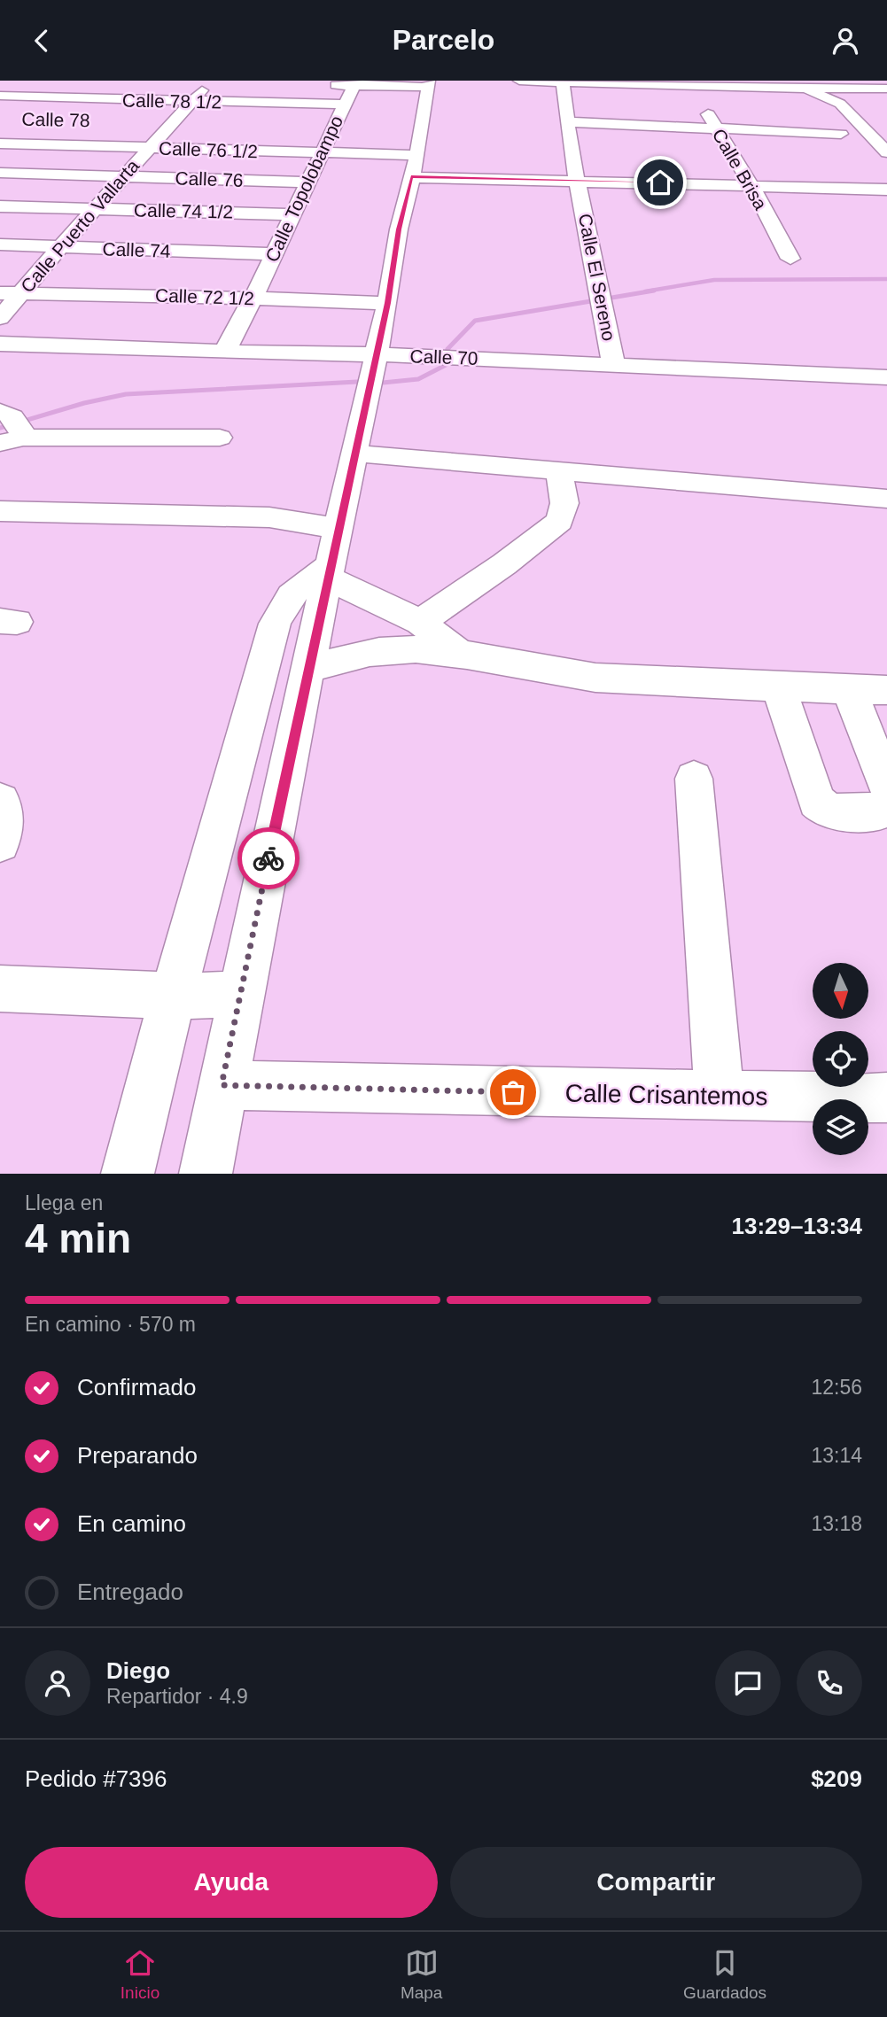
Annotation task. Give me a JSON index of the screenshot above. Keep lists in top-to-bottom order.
{
  "streets": {
    "street": [
      "Calle 78 1/2",
      "Calle 76 1/2",
      "Calle Brisa",
      "Calle 76",
      "Calle Topolobampo",
      "Calle 74 1/2",
      "Calle Puerto Vallarta",
      "Calle 74",
      "Calle El Sereno",
      "Calle 72 1/2",
      "Calle 70",
      "Calle Crisantemos"
    ]
  },
  "crossings": [
    ["Calle 78 1/2", "Calle Topolobampo"],
    ["Calle 78 1/2", "Calle Puerto Vallarta"],
    ["Calle 76 1/2", "Calle Brisa"],
    ["Calle 76 1/2", "Calle Topolobampo"],
    ["Calle 76 1/2", "Calle Puerto Vallarta"],
    ["Calle 76 1/2", "Calle El Sereno"],
    ["Calle 76", "Calle Topolobampo"],
    ["Calle 76", "Calle Puerto Vallarta"],
    ["Calle Topolobampo", "Calle 74 1/2"],
    ["Calle Topolobampo", "Calle 74"],
    ["Calle Topolobampo", "Calle 72 1/2"],
    ["Calle Topolobampo", "Calle 70"],
    ["Calle 74 1/2", "Calle Puerto Vallarta"],
    ["Calle Puerto Vallarta", "Calle 74"],
    ["Calle Puerto Vallarta", "Calle 72 1/2"],
    ["Calle El Sereno", "Calle 70"]
  ],
  "north": "bottom",
  "page": {
    "header": "Parcelo",
    "heading": ["4 min", "Llega en", "13:29–13:34"],
    "panel": [
      "Diego",
      "Repartidor · 4.9",
      "Pedido #7396",
      "$209"
    ],
    "bar": "En camino · 570 m",
    "list": [
      ["Confirmado", "12:56"],
      ["Preparando", "13:14"],
      ["En camino", "13:18"],
      "Entregado"
    ],
    "buttons": ["Ayuda", "Compartir"],
    "tabs": ["Inicio", "Mapa", "Guardados"]
  }
}
